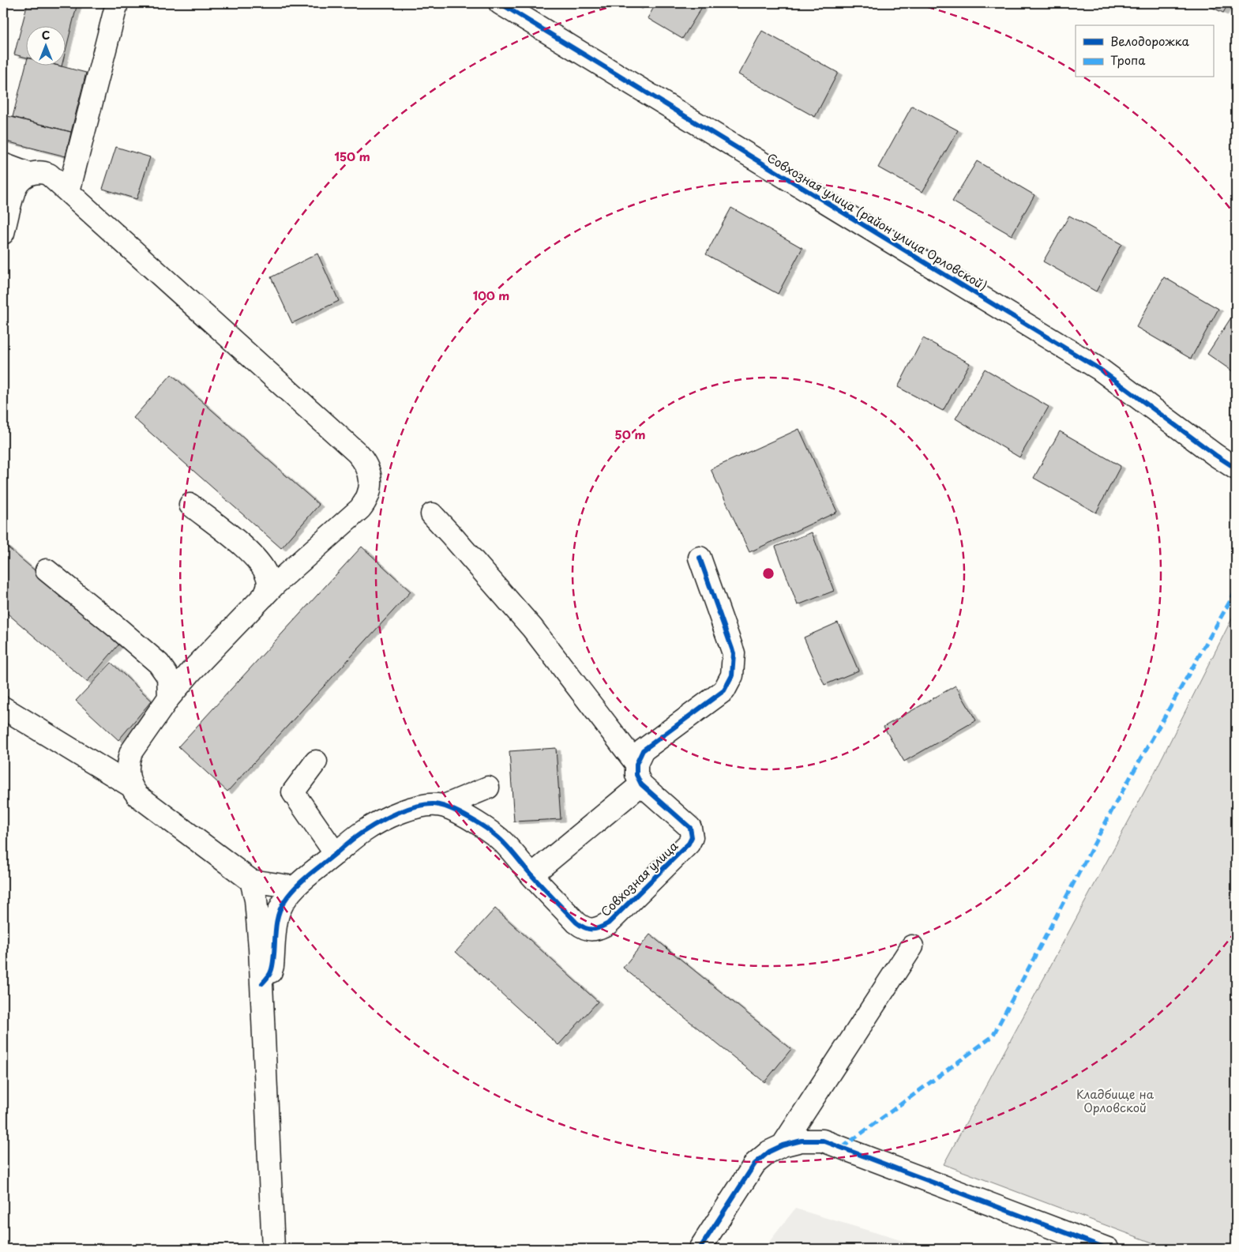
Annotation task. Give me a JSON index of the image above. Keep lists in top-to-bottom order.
{
  "streets": {
    "street": ["Совхозная улица (район улица Орловской)", "Совхозная улица"]
  },
  "parks": ["Кладбище на Орловской"],
  "legend": ["Велодорожка", "Тропа"],
  "north": "top",
  "rings": ["150 m", "100 m", "50 m"]
}
